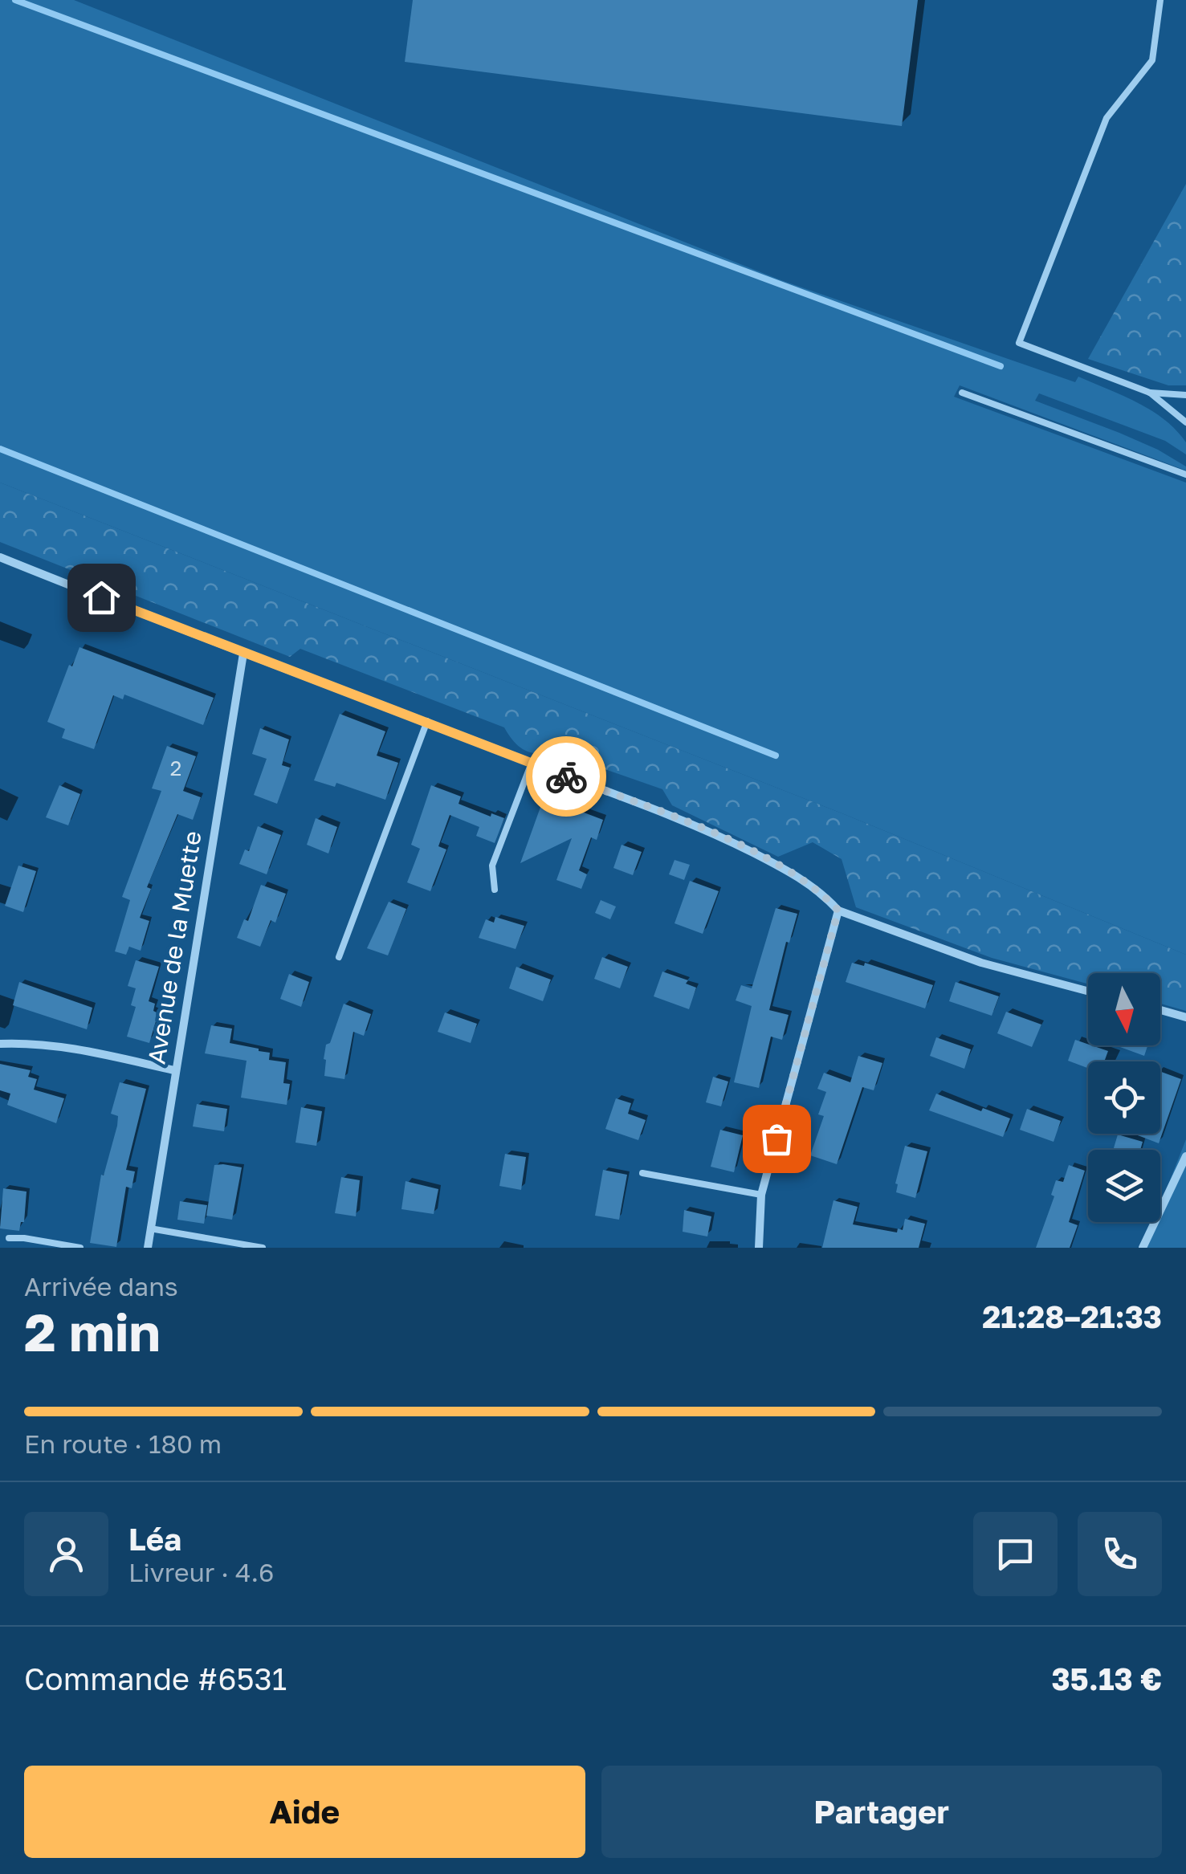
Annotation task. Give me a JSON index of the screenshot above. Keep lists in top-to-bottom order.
{
  "streets": {
    "street": ["Avenue de la Muette"]
  },
  "house_numbers": ["2"],
  "north": "bottom",
  "page": {
    "heading": ["2 min", "Arrivée dans", "21:28–21:33"],
    "panel": [
      "Léa",
      "Livreur · 4.6",
      "Commande #6531",
      "35.13 €"
    ],
    "bar": "En route · 180 m",
    "buttons": ["Aide", "Partager"]
  }
}
